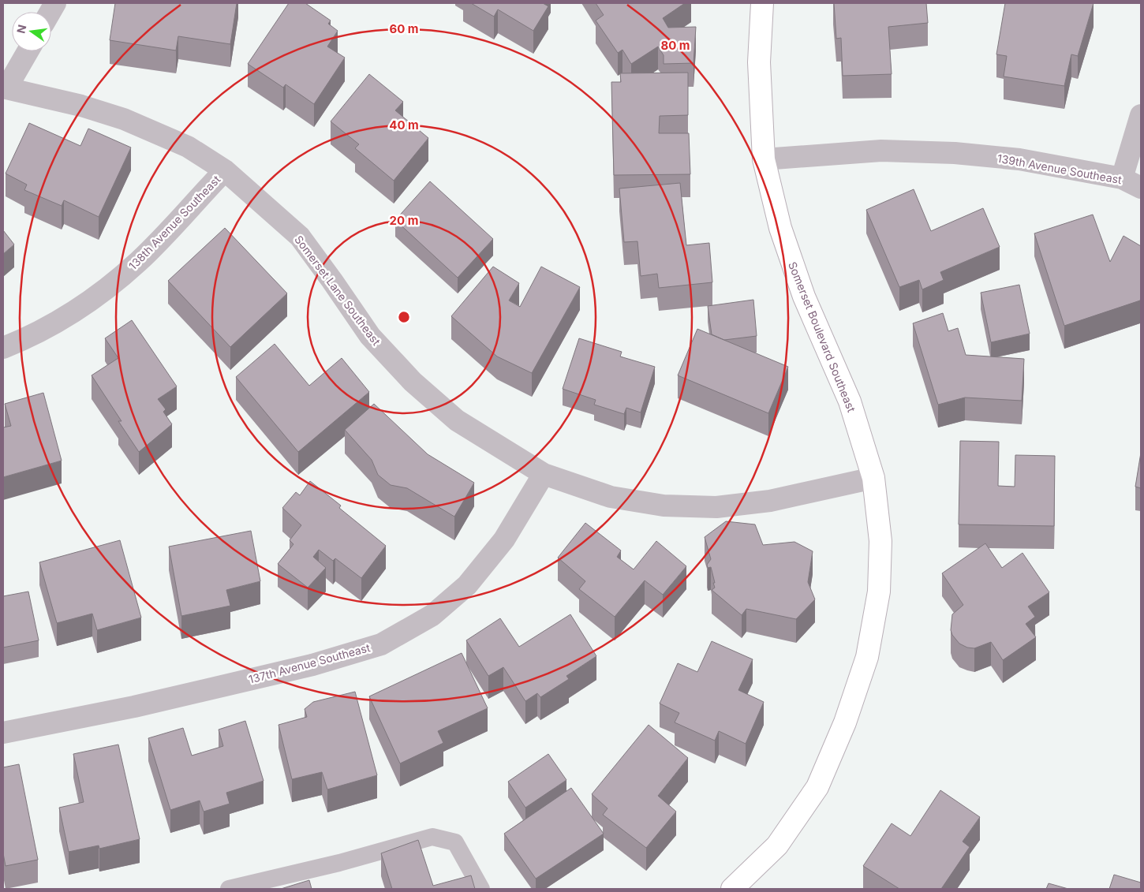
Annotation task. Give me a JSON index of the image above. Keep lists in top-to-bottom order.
{
  "streets": {
    "street": [
      "139th Avenue Southeast",
      "138th Avenue Southeast",
      "Somerset Lane Southeast",
      "Somerset Boulevard Southeast",
      "137th Avenue Southeast"
    ]
  },
  "crossings": [
    ["139th Avenue Southeast", "Somerset Boulevard Southeast"],
    ["138th Avenue Southeast", "Somerset Lane Southeast"],
    ["Somerset Lane Southeast", "Somerset Boulevard Southeast"],
    ["Somerset Lane Southeast", "137th Avenue Southeast"]
  ],
  "north": "left",
  "rings": [
    "60 m",
    "80 m",
    "40 m",
    "20 m"
  ]
}
